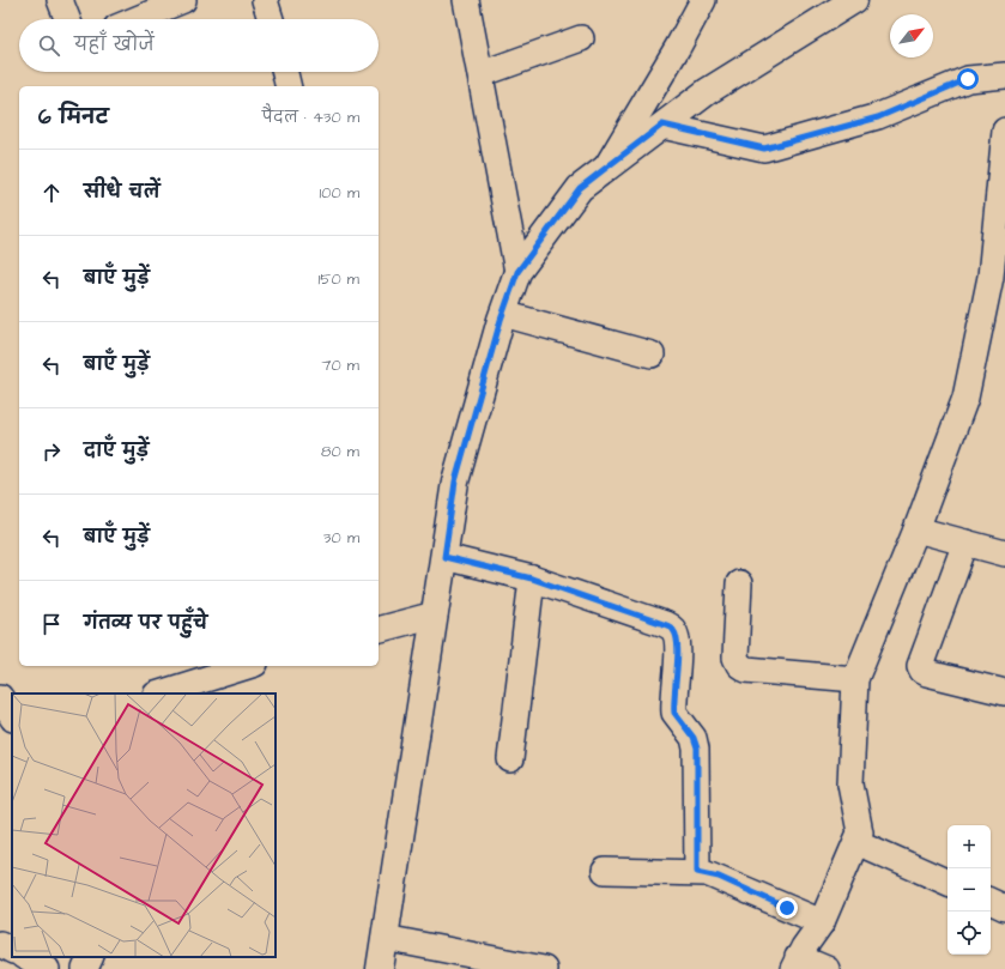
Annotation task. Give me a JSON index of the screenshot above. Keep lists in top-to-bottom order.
{
  "north": "top right",
  "page": {
    "search": "यहाँ खोजें",
    "heading": ["6 मिनट", "पैदल · 430 m"],
    "list": [
      ["सीधे चलें", "100 m"],
      ["बाएँ मुड़ें", "150 m"],
      ["बाएँ मुड़ें", "70 m"],
      ["दाएँ मुड़ें", "80 m"],
      ["बाएँ मुड़ें", "30 m"],
      "गंतव्य पर पहुँचे"
    ],
    "map_buttons": ["+", "−"]
  }
}
